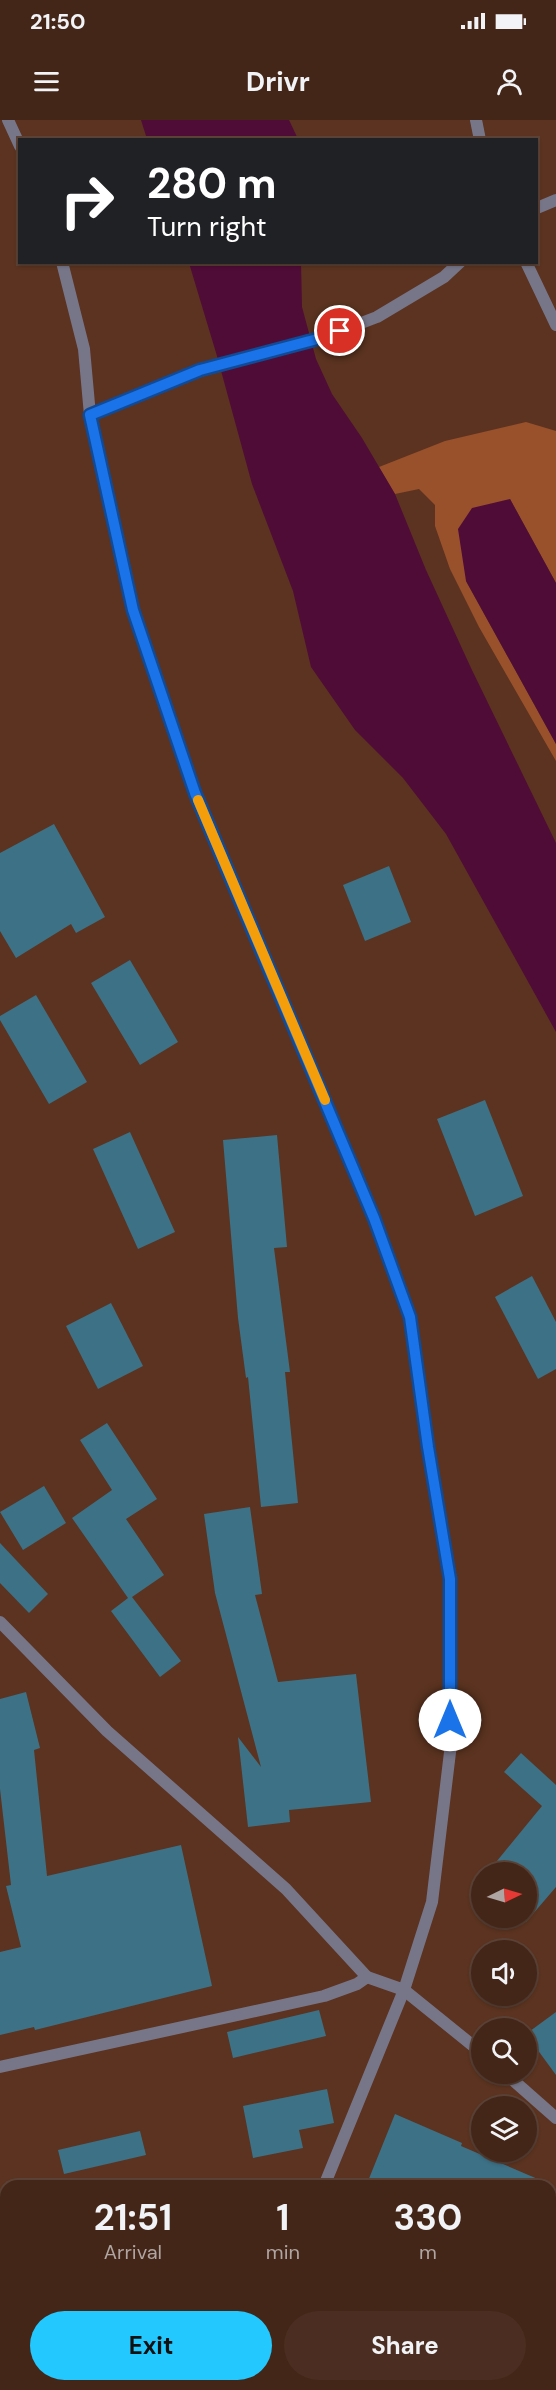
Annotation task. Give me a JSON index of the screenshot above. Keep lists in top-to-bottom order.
{
  "north": "right",
  "page": {
    "status": "21:50",
    "header": "Drivr",
    "turn": ["280 m", "Turn right"],
    "eta": [
      "21:51",
      "Arrival",
      "1",
      "min",
      "330",
      "m"
    ],
    "buttons": ["Exit", "Share"]
  }
}
